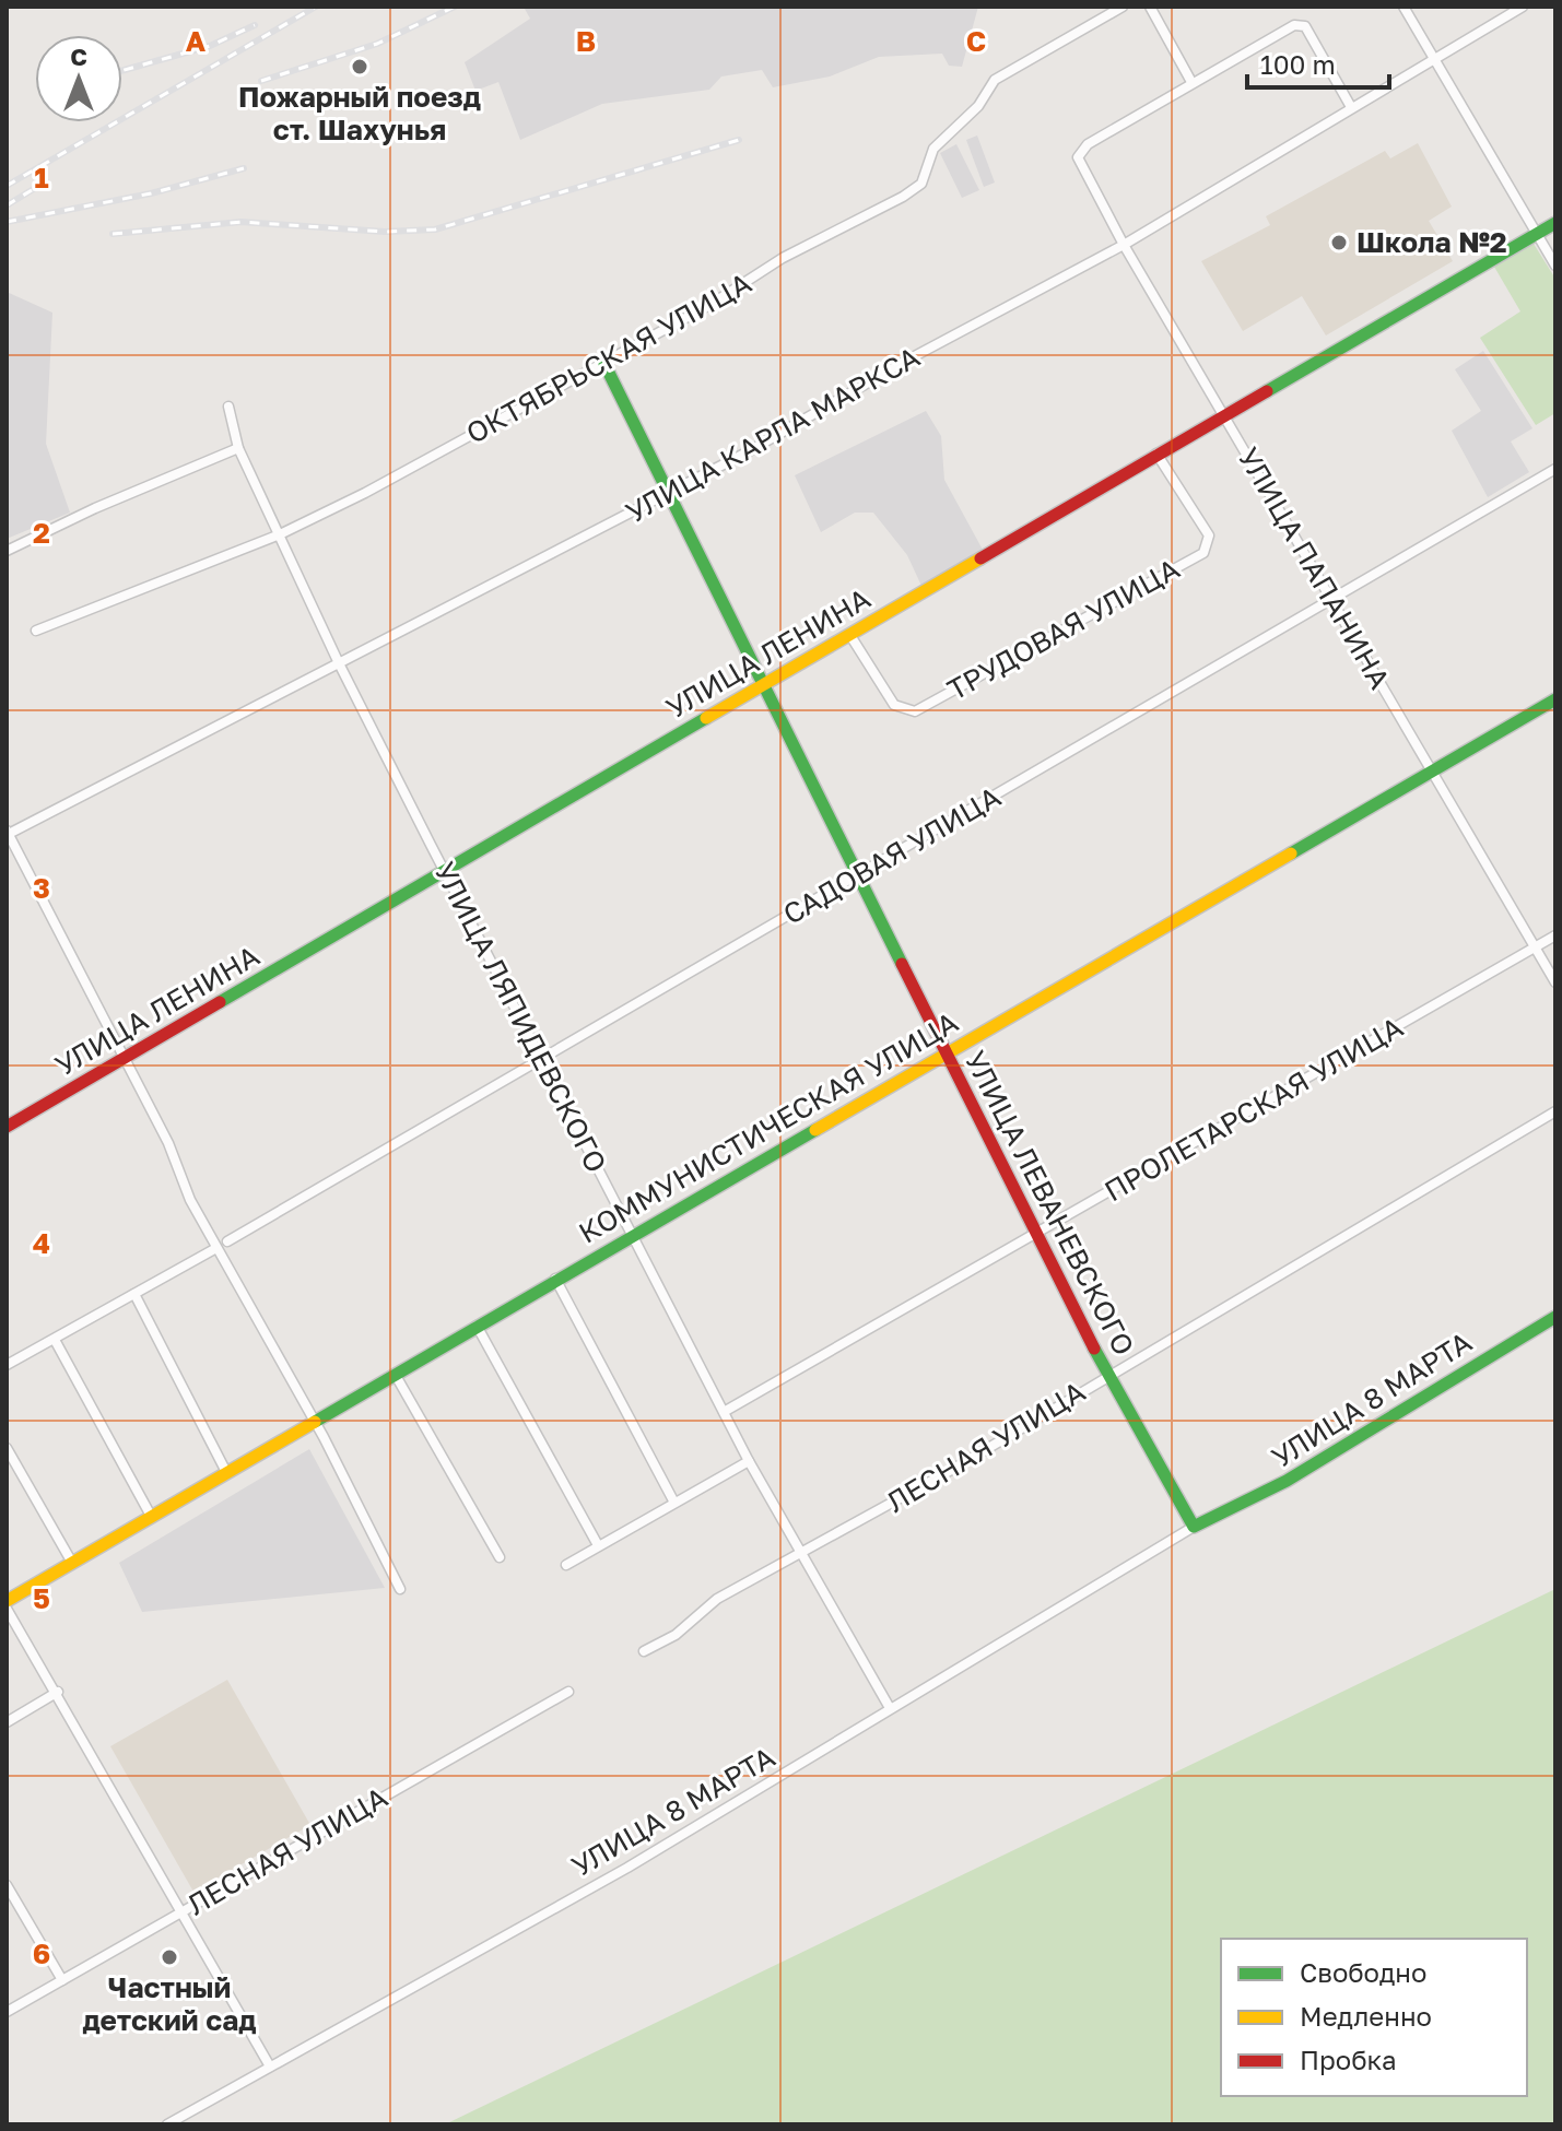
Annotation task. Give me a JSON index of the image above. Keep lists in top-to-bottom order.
{
  "streets": {
    "street": [
      "ОКТЯБРЬСКАЯ УЛИЦА",
      "УЛИЦА КАРЛА МАРКСА",
      "УЛИЦА ПАПАНИНА",
      "ТРУДОВАЯ УЛИЦА",
      "УЛИЦА ЛЕНИНА",
      "САДОВАЯ УЛИЦА",
      "УЛИЦА ЛЯПИДЕВСКОГО",
      "ПРОЛЕТАРСКАЯ УЛИЦА",
      "КОММУНИСТИЧЕСКАЯ УЛИЦА",
      "УЛИЦА ЛЕВАНЕВСКОГО",
      "УЛИЦА 8 МАРТА",
      "ЛЕСНАЯ УЛИЦА"
    ]
  },
  "crossings": [
    ["ОКТЯБРЬСКАЯ УЛИЦА", "УЛИЦА ЛЯПИДЕВСКОГО"],
    ["ОКТЯБРЬСКАЯ УЛИЦА", "УЛИЦА ЛЕВАНЕВСКОГО"],
    ["УЛИЦА КАРЛА МАРКСА", "УЛИЦА ПАПАНИНА"],
    ["УЛИЦА КАРЛА МАРКСА", "УЛИЦА ЛЯПИДЕВСКОГО"],
    ["УЛИЦА КАРЛА МАРКСА", "УЛИЦА ЛЕВАНЕВСКОГО"],
    ["УЛИЦА ПАПАНИНА", "УЛИЦА ЛЕНИНА"],
    ["УЛИЦА ПАПАНИНА", "САДОВАЯ УЛИЦА"],
    ["УЛИЦА ПАПАНИНА", "ПРОЛЕТАРСКАЯ УЛИЦА"],
    ["УЛИЦА ПАПАНИНА", "КОММУНИСТИЧЕСКАЯ УЛИЦА"],
    ["ТРУДОВАЯ УЛИЦА", "УЛИЦА ЛЕНИНА"],
    ["УЛИЦА ЛЕНИНА", "УЛИЦА ЛЯПИДЕВСКОГО"],
    ["УЛИЦА ЛЕНИНА", "УЛИЦА ЛЕВАНЕВСКОГО"],
    ["САДОВАЯ УЛИЦА", "УЛИЦА ЛЯПИДЕВСКОГО"],
    ["САДОВАЯ УЛИЦА", "УЛИЦА ЛЕВАНЕВСКОГО"],
    ["УЛИЦА ЛЯПИДЕВСКОГО", "ПРОЛЕТАРСКАЯ УЛИЦА"],
    ["УЛИЦА ЛЯПИДЕВСКОГО", "КОММУНИСТИЧЕСКАЯ УЛИЦА"],
    ["УЛИЦА ЛЯПИДЕВСКОГО", "УЛИЦА 8 МАРТА"],
    ["УЛИЦА ЛЯПИДЕВСКОГО", "ЛЕСНАЯ УЛИЦА"],
    ["ПРОЛЕТАРСКАЯ УЛИЦА", "УЛИЦА ЛЕВАНЕВСКОГО"],
    ["КОММУНИСТИЧЕСКАЯ УЛИЦА", "УЛИЦА ЛЕВАНЕВСКОГО"],
    ["УЛИЦА ЛЕВАНЕВСКОГО", "УЛИЦА 8 МАРТА"],
    ["УЛИЦА ЛЕВАНЕВСКОГО", "ЛЕСНАЯ УЛИЦА"]
  ],
  "places": ["Пожарный поезд ст. Шахунья", "Школа №2", "Частный детский сад"],
  "legend": ["Свободно", "Медленно", "Пробка"],
  "scale_bar": "100 m",
  "north": "top",
  "grid": {
    "columns": ["A", "B", "C"],
    "rows": [
      "1",
      "2",
      "3",
      "4",
      "5",
      "6"
    ]
  }
}
